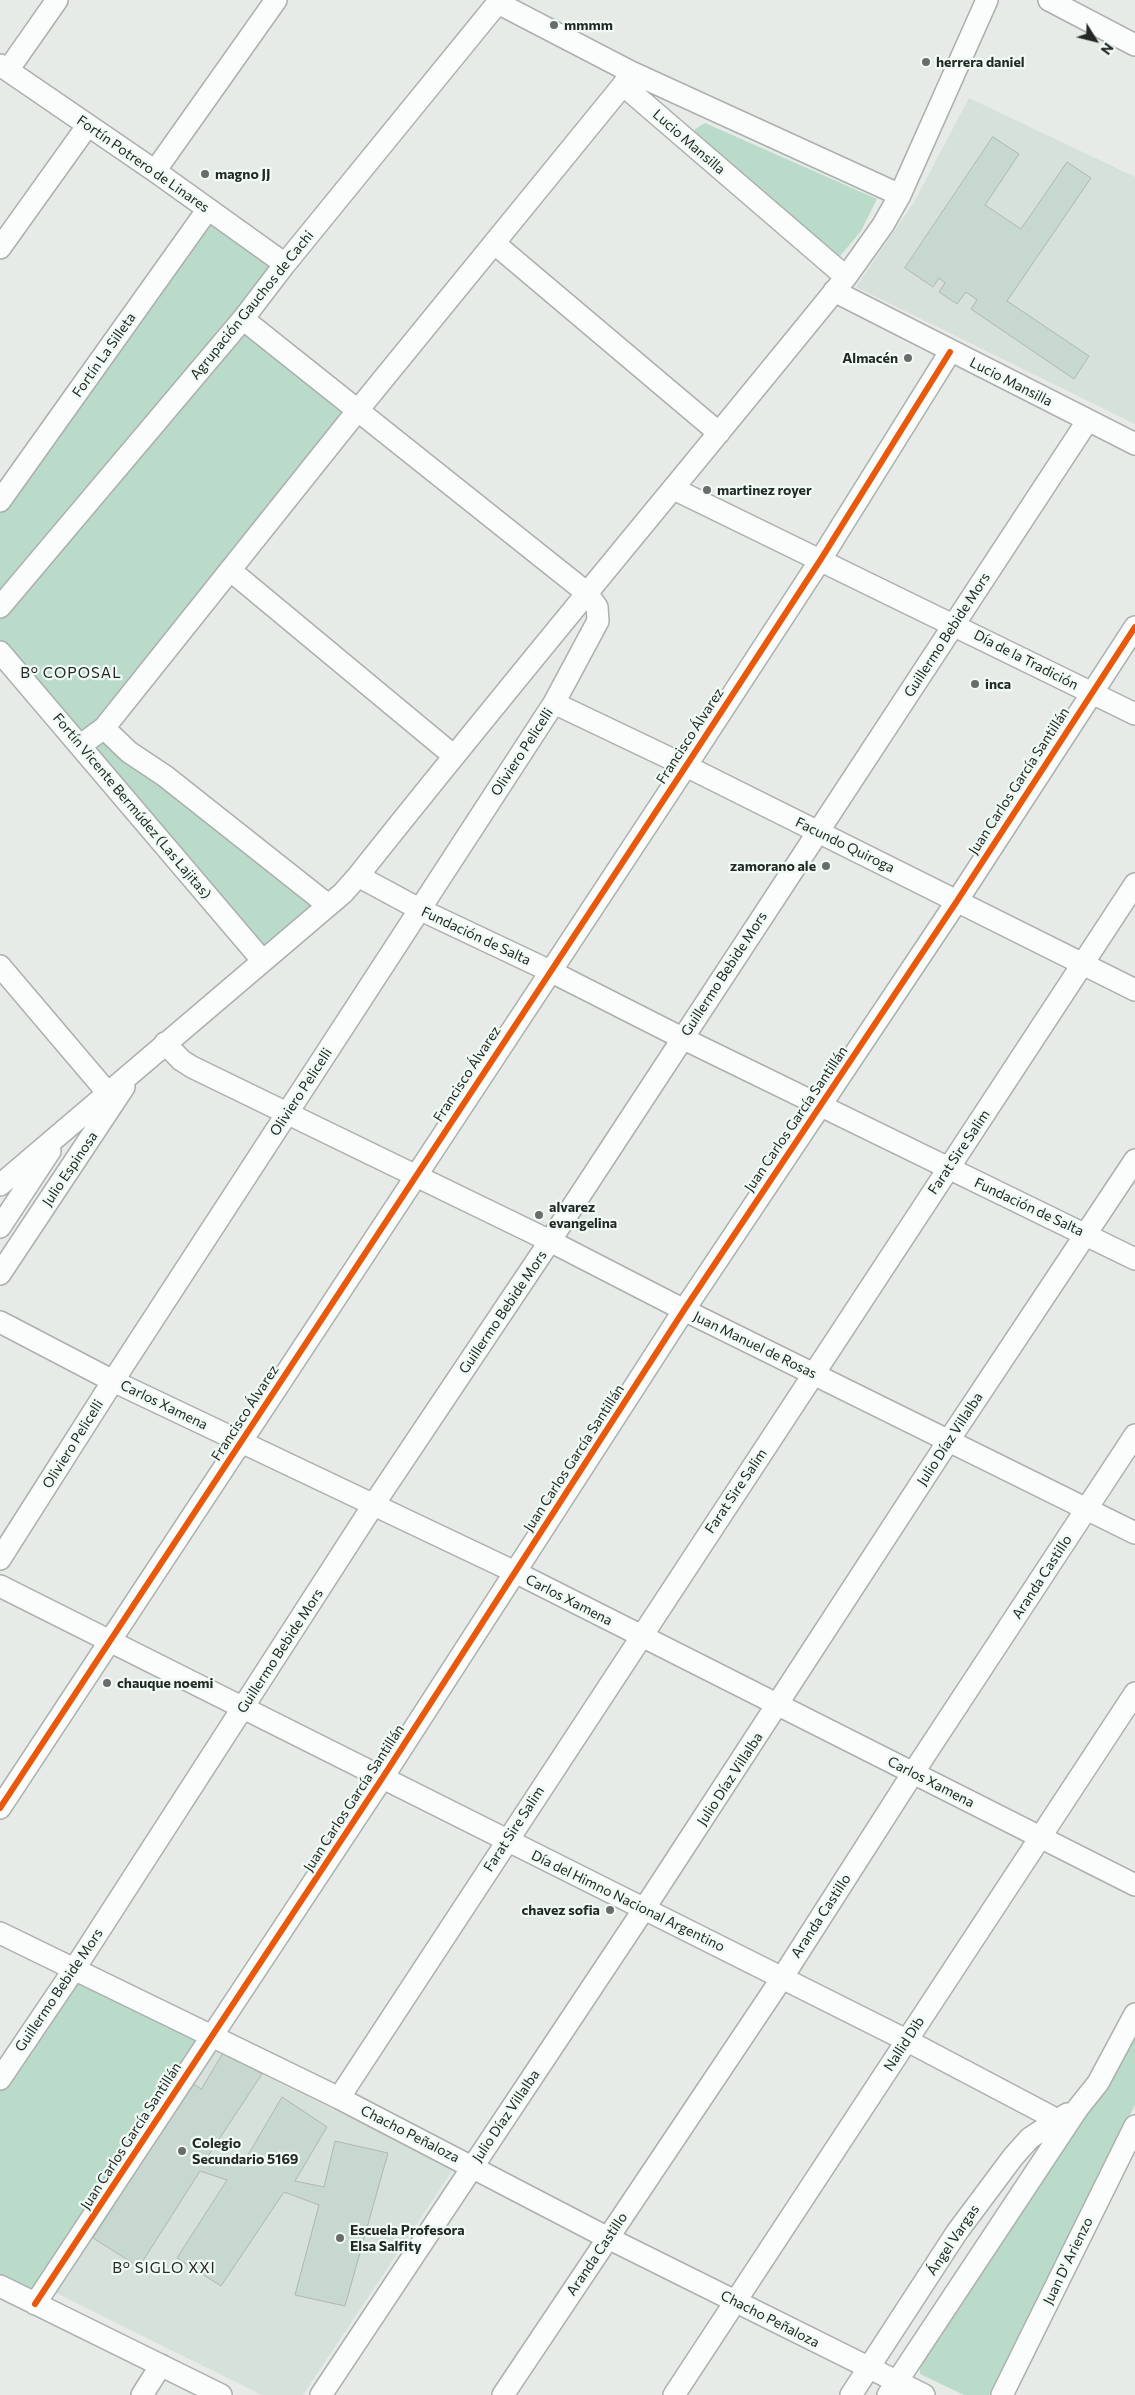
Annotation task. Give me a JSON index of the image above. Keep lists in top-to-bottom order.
{
  "streets": {
    "street": [
      "Lucio Mansilla",
      "Fortín Potrero de Linares",
      "Agrupación Gauchos de Cachi",
      "Fortín La Silleta",
      "Guillermo Bebide Mors",
      "Día de la Tradición",
      "Francisco Álvarez",
      "Oliviero Pelicelli",
      "Juan Carlos García Santillán",
      "Fortín Vicente Bermúdez (Las Lajitas)",
      "Facundo Quiroga",
      "Fundación de Salta",
      "Farat Sire Salim",
      "Julio Espinosa",
      "Juan Manuel de Rosas",
      "Carlos Xamena",
      "Julio Díaz Villalba",
      "Aranda Castillo",
      "Día del Himno Nacional Argentino",
      "Nallid Dib",
      "Chacho Peñaloza",
      "Ángel Vargas",
      "Juan D' Arienzo"
    ]
  },
  "crossings": [
    ["Lucio Mansilla", "Guillermo Bebide Mors"],
    ["Lucio Mansilla", "Francisco Álvarez"],
    ["Fortín Potrero de Linares", "Agrupación Gauchos de Cachi"],
    ["Fortín Potrero de Linares", "Fortín La Silleta"],
    ["Guillermo Bebide Mors", "Día de la Tradición"],
    ["Guillermo Bebide Mors", "Facundo Quiroga"],
    ["Guillermo Bebide Mors", "Fundación de Salta"],
    ["Guillermo Bebide Mors", "Juan Manuel de Rosas"],
    ["Guillermo Bebide Mors", "Carlos Xamena"],
    ["Guillermo Bebide Mors", "Día del Himno Nacional Argentino"],
    ["Guillermo Bebide Mors", "Chacho Peñaloza"],
    ["Día de la Tradición", "Francisco Álvarez"],
    ["Día de la Tradición", "Juan Carlos García Santillán"],
    ["Francisco Álvarez", "Facundo Quiroga"],
    ["Francisco Álvarez", "Fundación de Salta"],
    ["Francisco Álvarez", "Juan Manuel de Rosas"],
    ["Francisco Álvarez", "Carlos Xamena"],
    ["Francisco Álvarez", "Día del Himno Nacional Argentino"],
    ["Oliviero Pelicelli", "Facundo Quiroga"],
    ["Oliviero Pelicelli", "Fundación de Salta"],
    ["Oliviero Pelicelli", "Juan Manuel de Rosas"],
    ["Oliviero Pelicelli", "Carlos Xamena"],
    ["Juan Carlos García Santillán", "Facundo Quiroga"],
    ["Juan Carlos García Santillán", "Fundación de Salta"],
    ["Juan Carlos García Santillán", "Juan Manuel de Rosas"],
    ["Juan Carlos García Santillán", "Carlos Xamena"],
    ["Juan Carlos García Santillán", "Día del Himno Nacional Argentino"],
    ["Juan Carlos García Santillán", "Chacho Peñaloza"],
    ["Facundo Quiroga", "Farat Sire Salim"],
    ["Fundación de Salta", "Farat Sire Salim"],
    ["Fundación de Salta", "Julio Díaz Villalba"],
    ["Farat Sire Salim", "Juan Manuel de Rosas"],
    ["Farat Sire Salim", "Carlos Xamena"],
    ["Farat Sire Salim", "Día del Himno Nacional Argentino"],
    ["Farat Sire Salim", "Chacho Peñaloza"],
    ["Juan Manuel de Rosas", "Julio Díaz Villalba"],
    ["Juan Manuel de Rosas", "Aranda Castillo"],
    ["Carlos Xamena", "Julio Díaz Villalba"],
    ["Carlos Xamena", "Aranda Castillo"],
    ["Carlos Xamena", "Nallid Dib"],
    ["Julio Díaz Villalba", "Día del Himno Nacional Argentino"],
    ["Julio Díaz Villalba", "Chacho Peñaloza"],
    ["Aranda Castillo", "Día del Himno Nacional Argentino"],
    ["Aranda Castillo", "Chacho Peñaloza"],
    ["Día del Himno Nacional Argentino", "Nallid Dib"],
    ["Día del Himno Nacional Argentino", "Ángel Vargas"],
    ["Nallid Dib", "Chacho Peñaloza"],
    ["Chacho Peñaloza", "Ángel Vargas"]
  ],
  "districts": ["B° COPOSAL", "B° SIGLO XXI"],
  "places": [
    "mmmm",
    "herrera daniel",
    "magno JJ",
    "Almacén",
    "martinez royer",
    "inca",
    "zamorano ale",
    "alvarez evangelina",
    "chauque noemi",
    "chavez sofia",
    "Colegio Secundario 5169",
    "Escuela Profesora Elsa Salfity"
  ],
  "north": "bottom right"
}
